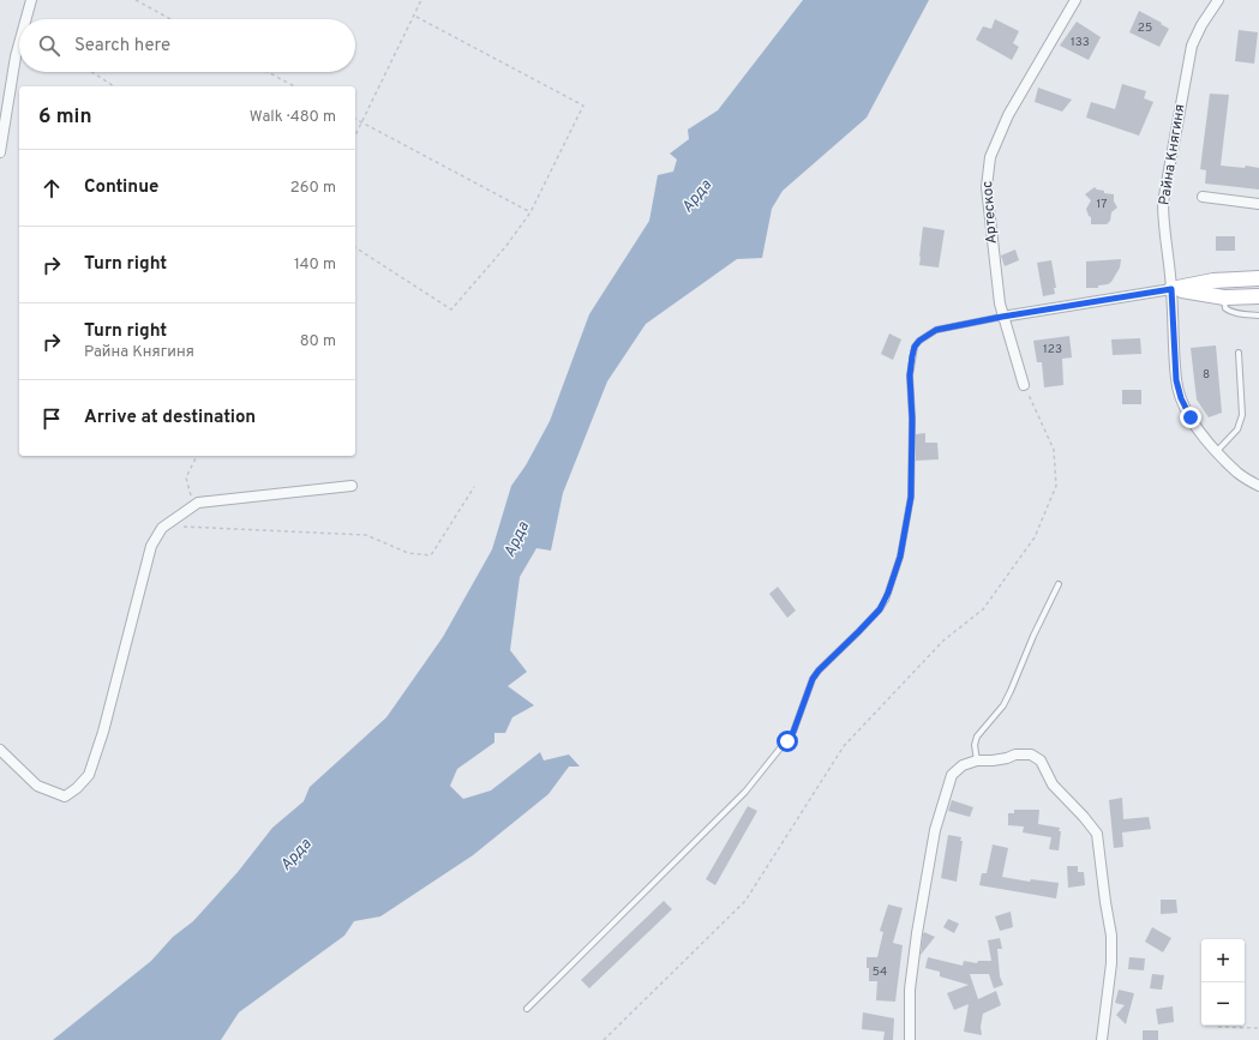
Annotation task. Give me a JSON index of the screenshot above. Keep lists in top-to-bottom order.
{
  "streets": {
    "street": ["Райна Княгиня", "Артескос"]
  },
  "water": ["Арда"],
  "house_numbers": [
    "25",
    "133",
    "17",
    "123",
    "8",
    "54"
  ],
  "page": {
    "search": "Search here",
    "heading": ["6 min", "Walk · 480 m"],
    "list": [
      ["Continue", "260 m"],
      ["Turn right", "140 m"],
      ["Turn right", "Райна Княгиня", "80 m"],
      "Arrive at destination"
    ],
    "map_buttons": ["+", "−"]
  }
}
